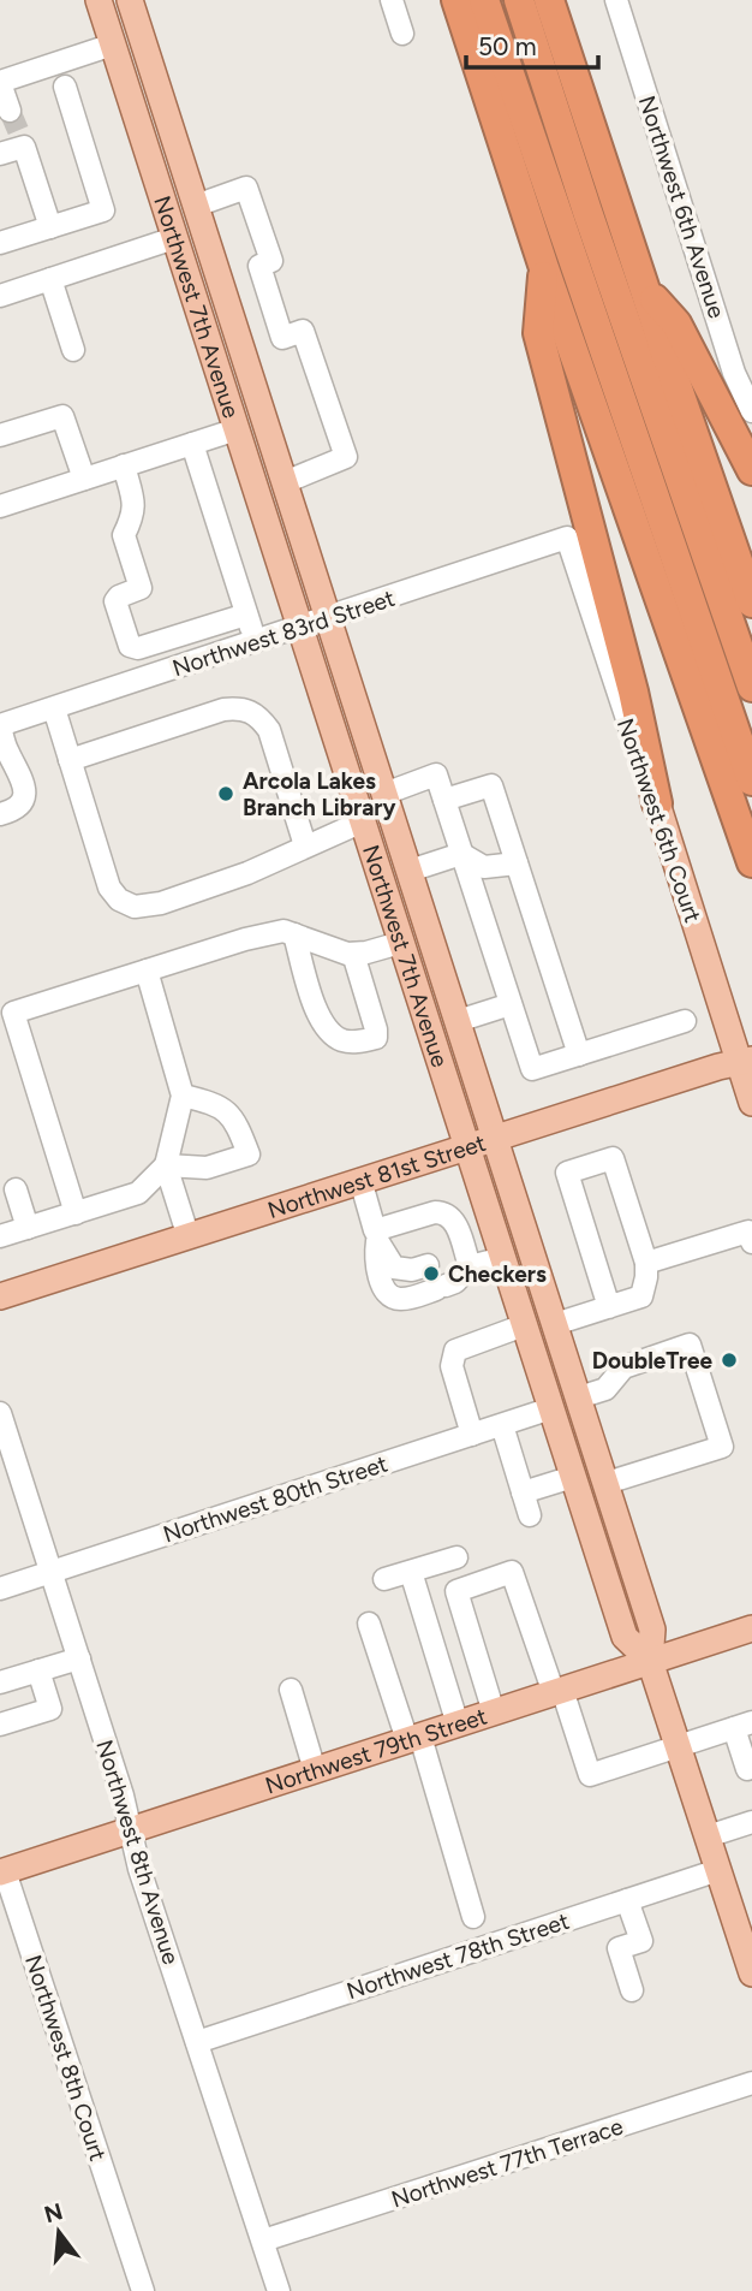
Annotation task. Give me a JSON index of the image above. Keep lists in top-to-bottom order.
{
  "streets": {
    "main road": [
      "Northwest 7th Avenue",
      "Northwest 6th Court",
      "Northwest 81st Street",
      "Northwest 79th Street"
    ],
    "street": [
      "Northwest 6th Avenue",
      "Northwest 83rd Street",
      "Northwest 80th Street",
      "Northwest 8th Avenue",
      "Northwest 78th Street",
      "Northwest 8th Court",
      "Northwest 77th Terrace"
    ]
  },
  "crossings": [
    ["Northwest 7th Avenue", "Northwest 83rd Street"],
    ["Northwest 7th Avenue", "Northwest 81st Street"],
    ["Northwest 7th Avenue", "Northwest 80th Street"],
    ["Northwest 7th Avenue", "Northwest 79th Street"],
    ["Northwest 7th Avenue", "Northwest 78th Street"],
    ["Northwest 83rd Street", "Northwest 6th Court"],
    ["Northwest 6th Court", "Northwest 81st Street"],
    ["Northwest 80th Street", "Northwest 8th Avenue"],
    ["Northwest 79th Street", "Northwest 8th Avenue"],
    ["Northwest 79th Street", "Northwest 8th Court"],
    ["Northwest 8th Avenue", "Northwest 78th Street"],
    ["Northwest 8th Avenue", "Northwest 77th Terrace"]
  ],
  "places": ["Arcola Lakes Branch Library", "Checkers", "DoubleTree"],
  "scale_bar": "50 m",
  "north": "top"
}
